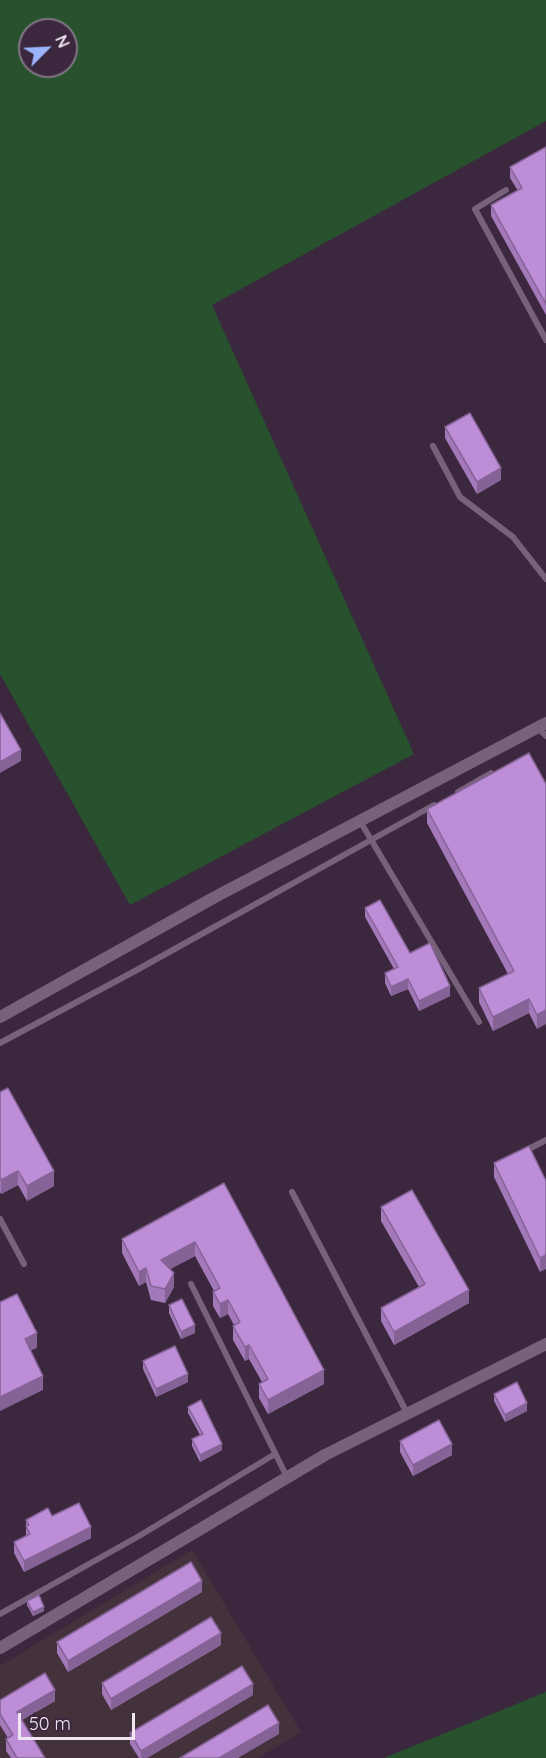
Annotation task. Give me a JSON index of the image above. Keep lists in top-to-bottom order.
{
  "scale_bar": "50 m",
  "north": "top right"
}
